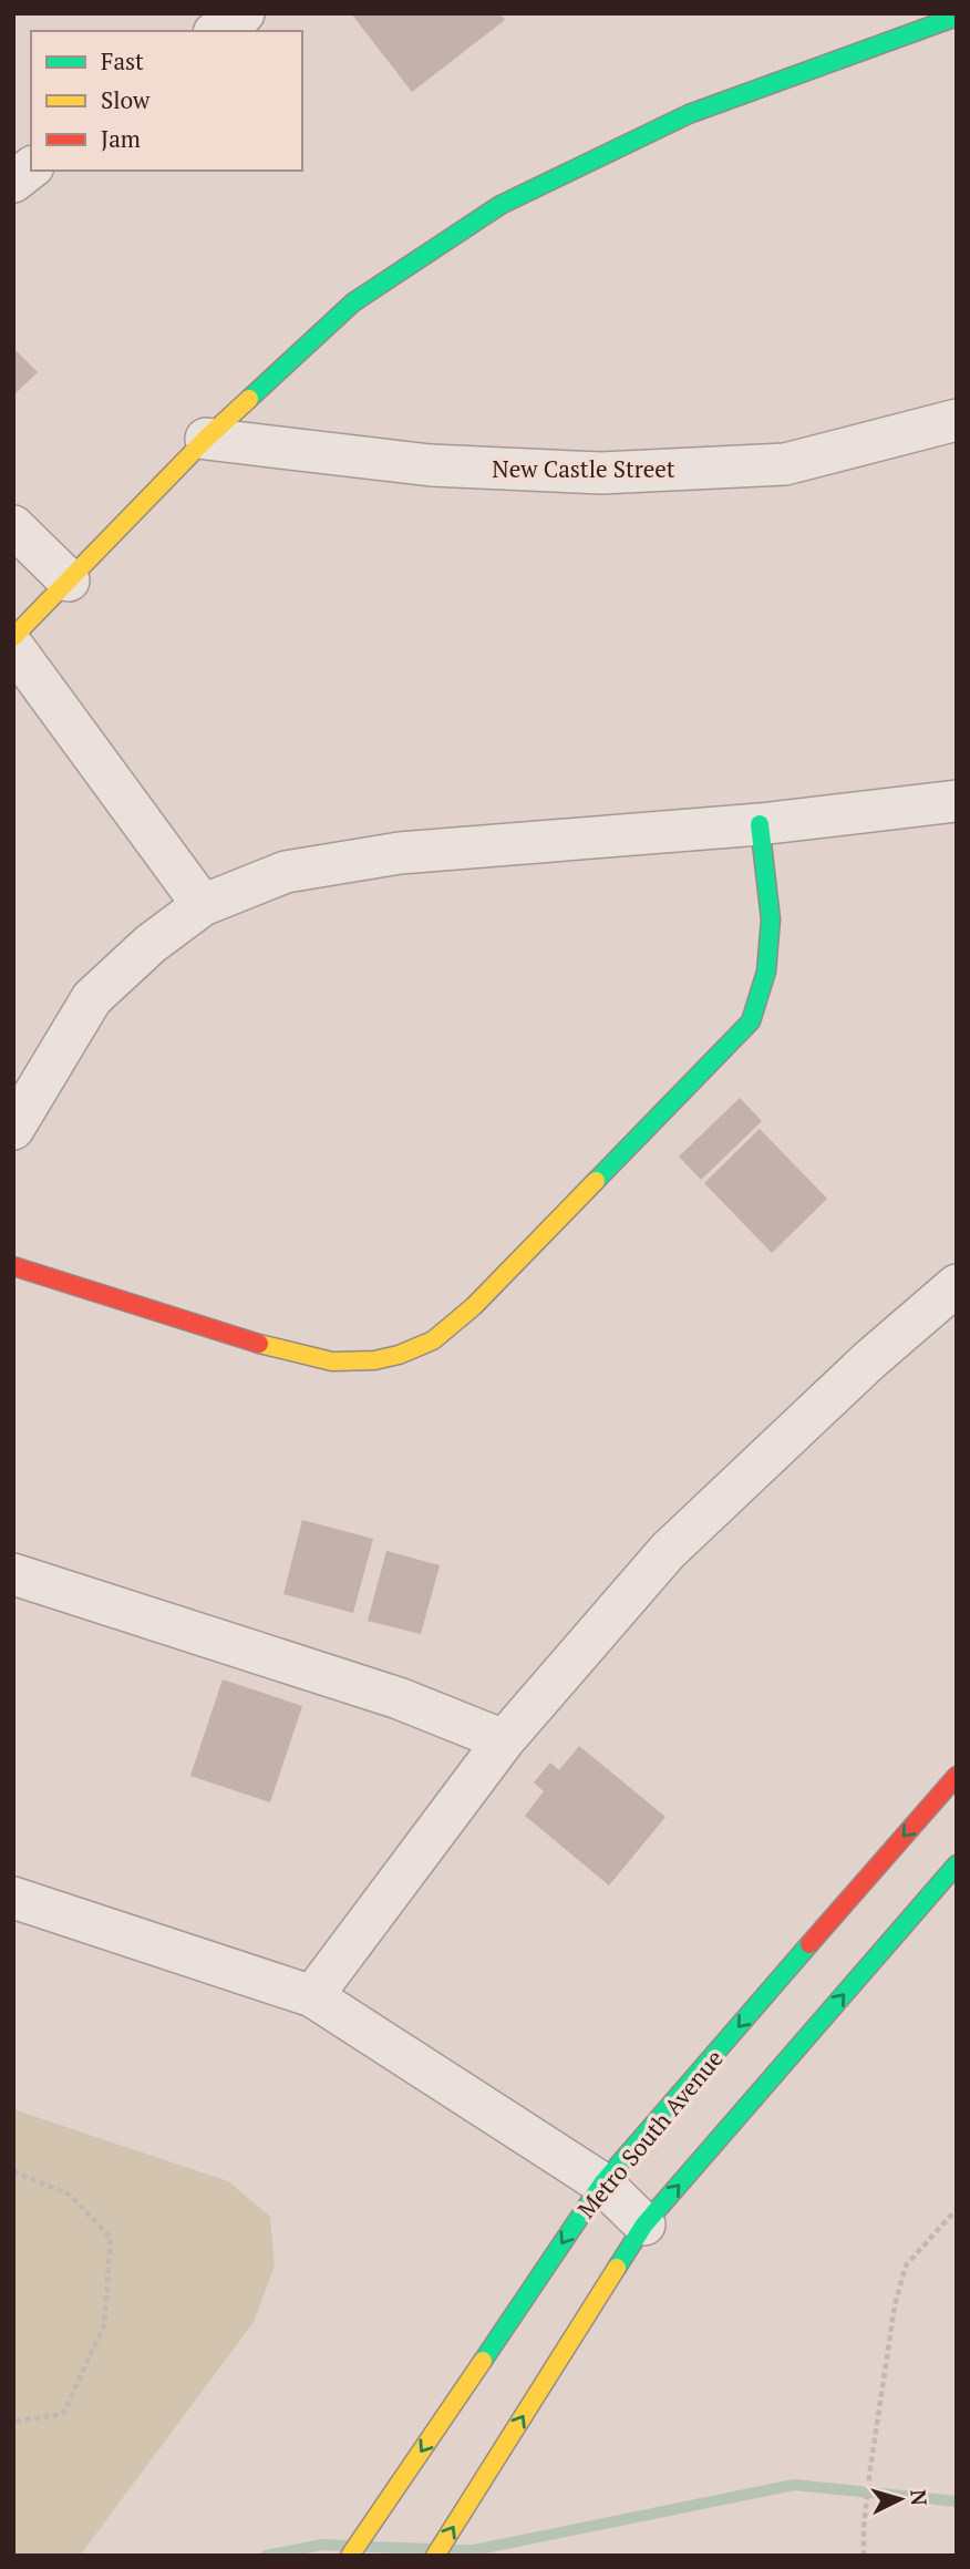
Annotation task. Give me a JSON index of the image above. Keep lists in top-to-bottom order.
{
  "streets": {
    "street": ["New Castle Street", "Metro South Avenue"]
  },
  "legend": ["Fast", "Slow", "Jam"],
  "north": "right"
}
